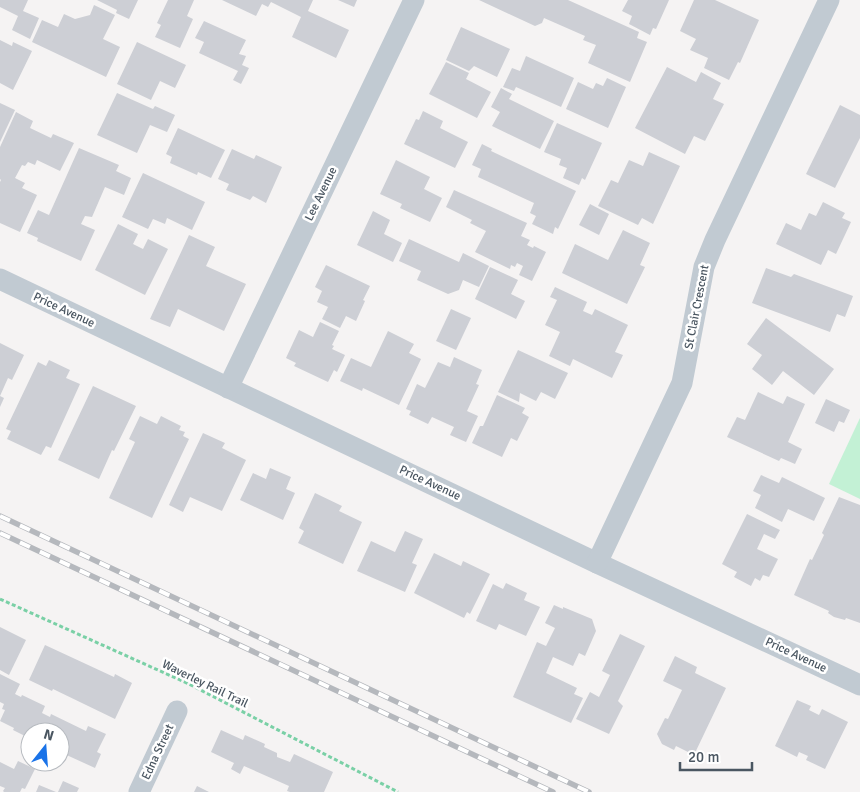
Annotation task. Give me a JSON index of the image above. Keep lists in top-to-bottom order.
{
  "streets": {
    "street": [
      "Lee Avenue",
      "St Clair Crescent",
      "Price Avenue",
      "Edna Street"
    ],
    "path": ["Waverley Rail Trail"]
  },
  "crossings": [
    ["Lee Avenue", "Price Avenue"],
    ["St Clair Crescent", "Price Avenue"]
  ],
  "scale_bar": "20 m",
  "north": "top"
}
